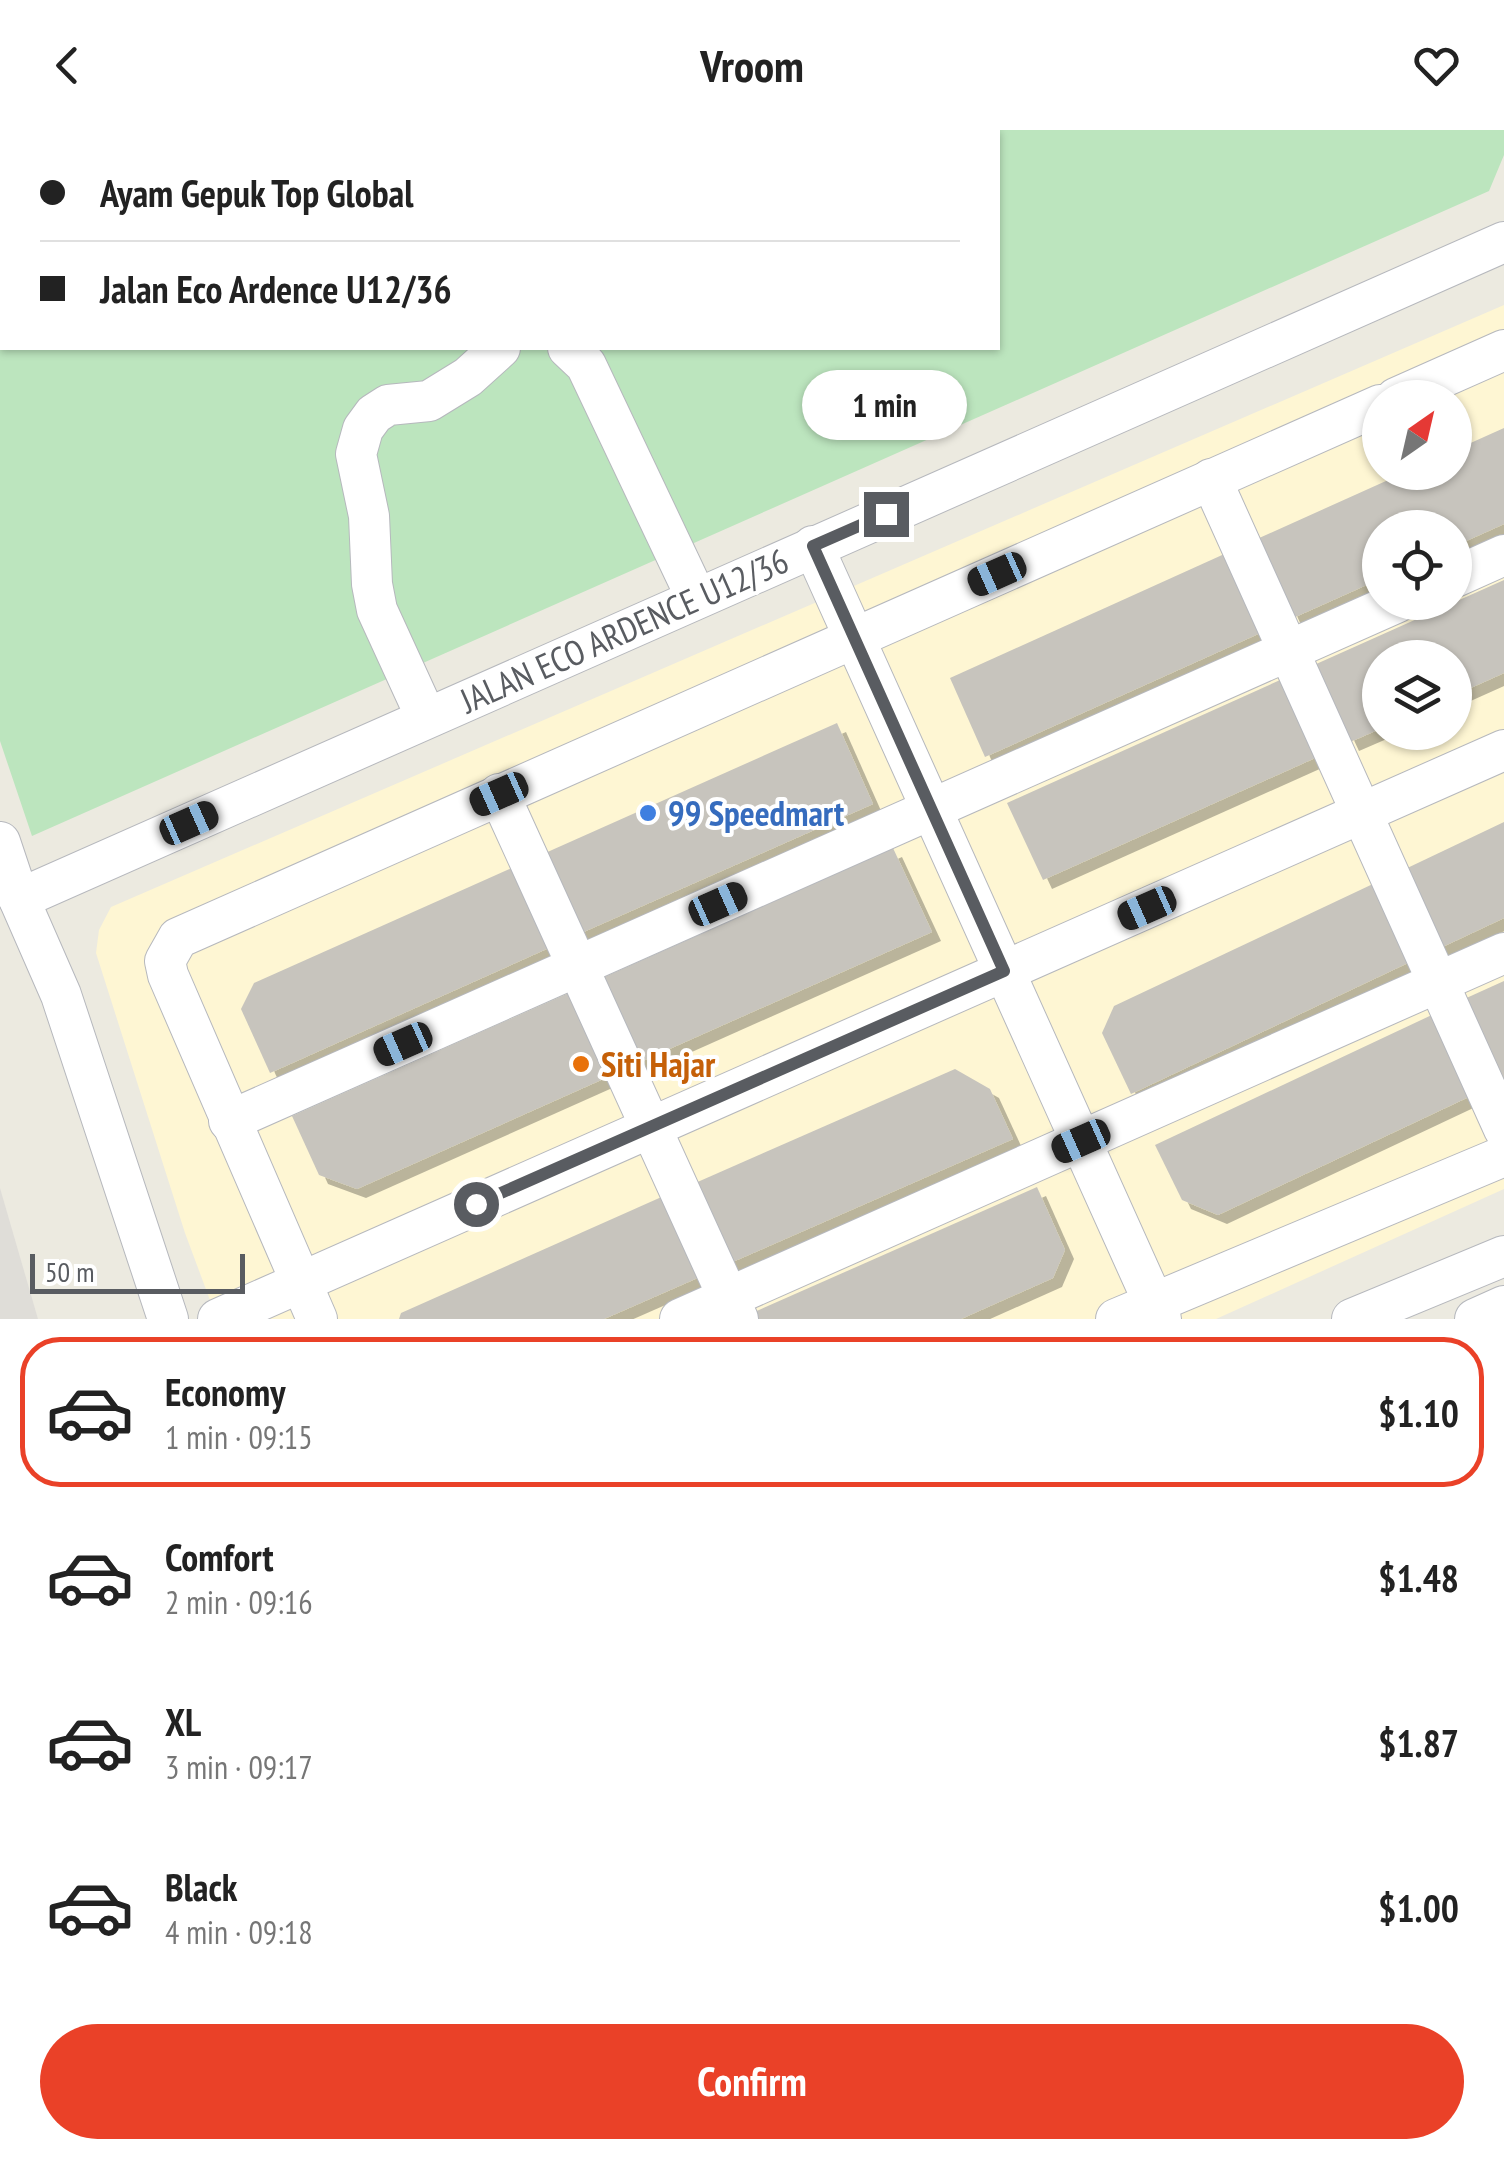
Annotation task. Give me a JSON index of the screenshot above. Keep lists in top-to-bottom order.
{
  "streets": {
    "street": ["JALAN ECO ARDENCE U12/36"]
  },
  "places": ["99 Speedmart", "Siti Hajar"],
  "scale_bar": "50 m",
  "north": "top right",
  "page": {
    "header": "Vroom",
    "banner": ["Ayam Gepuk Top Global", "Jalan Eco Ardence U12/36"],
    "bubble": "1 min",
    "scale": "50 m",
    "list": [
      {
        "name": "Economy",
        "note": "1 min · 09:15",
        "value": "$1.10"
      },
      {
        "name": "Comfort",
        "note": "2 min · 09:16",
        "value": "$1.48"
      },
      {
        "name": "XL",
        "note": "3 min · 09:17",
        "value": "$1.87"
      },
      {
        "name": "Black",
        "note": "4 min · 09:18",
        "value": "$1.00"
      }
    ],
    "buttons": "Confirm"
  }
}
